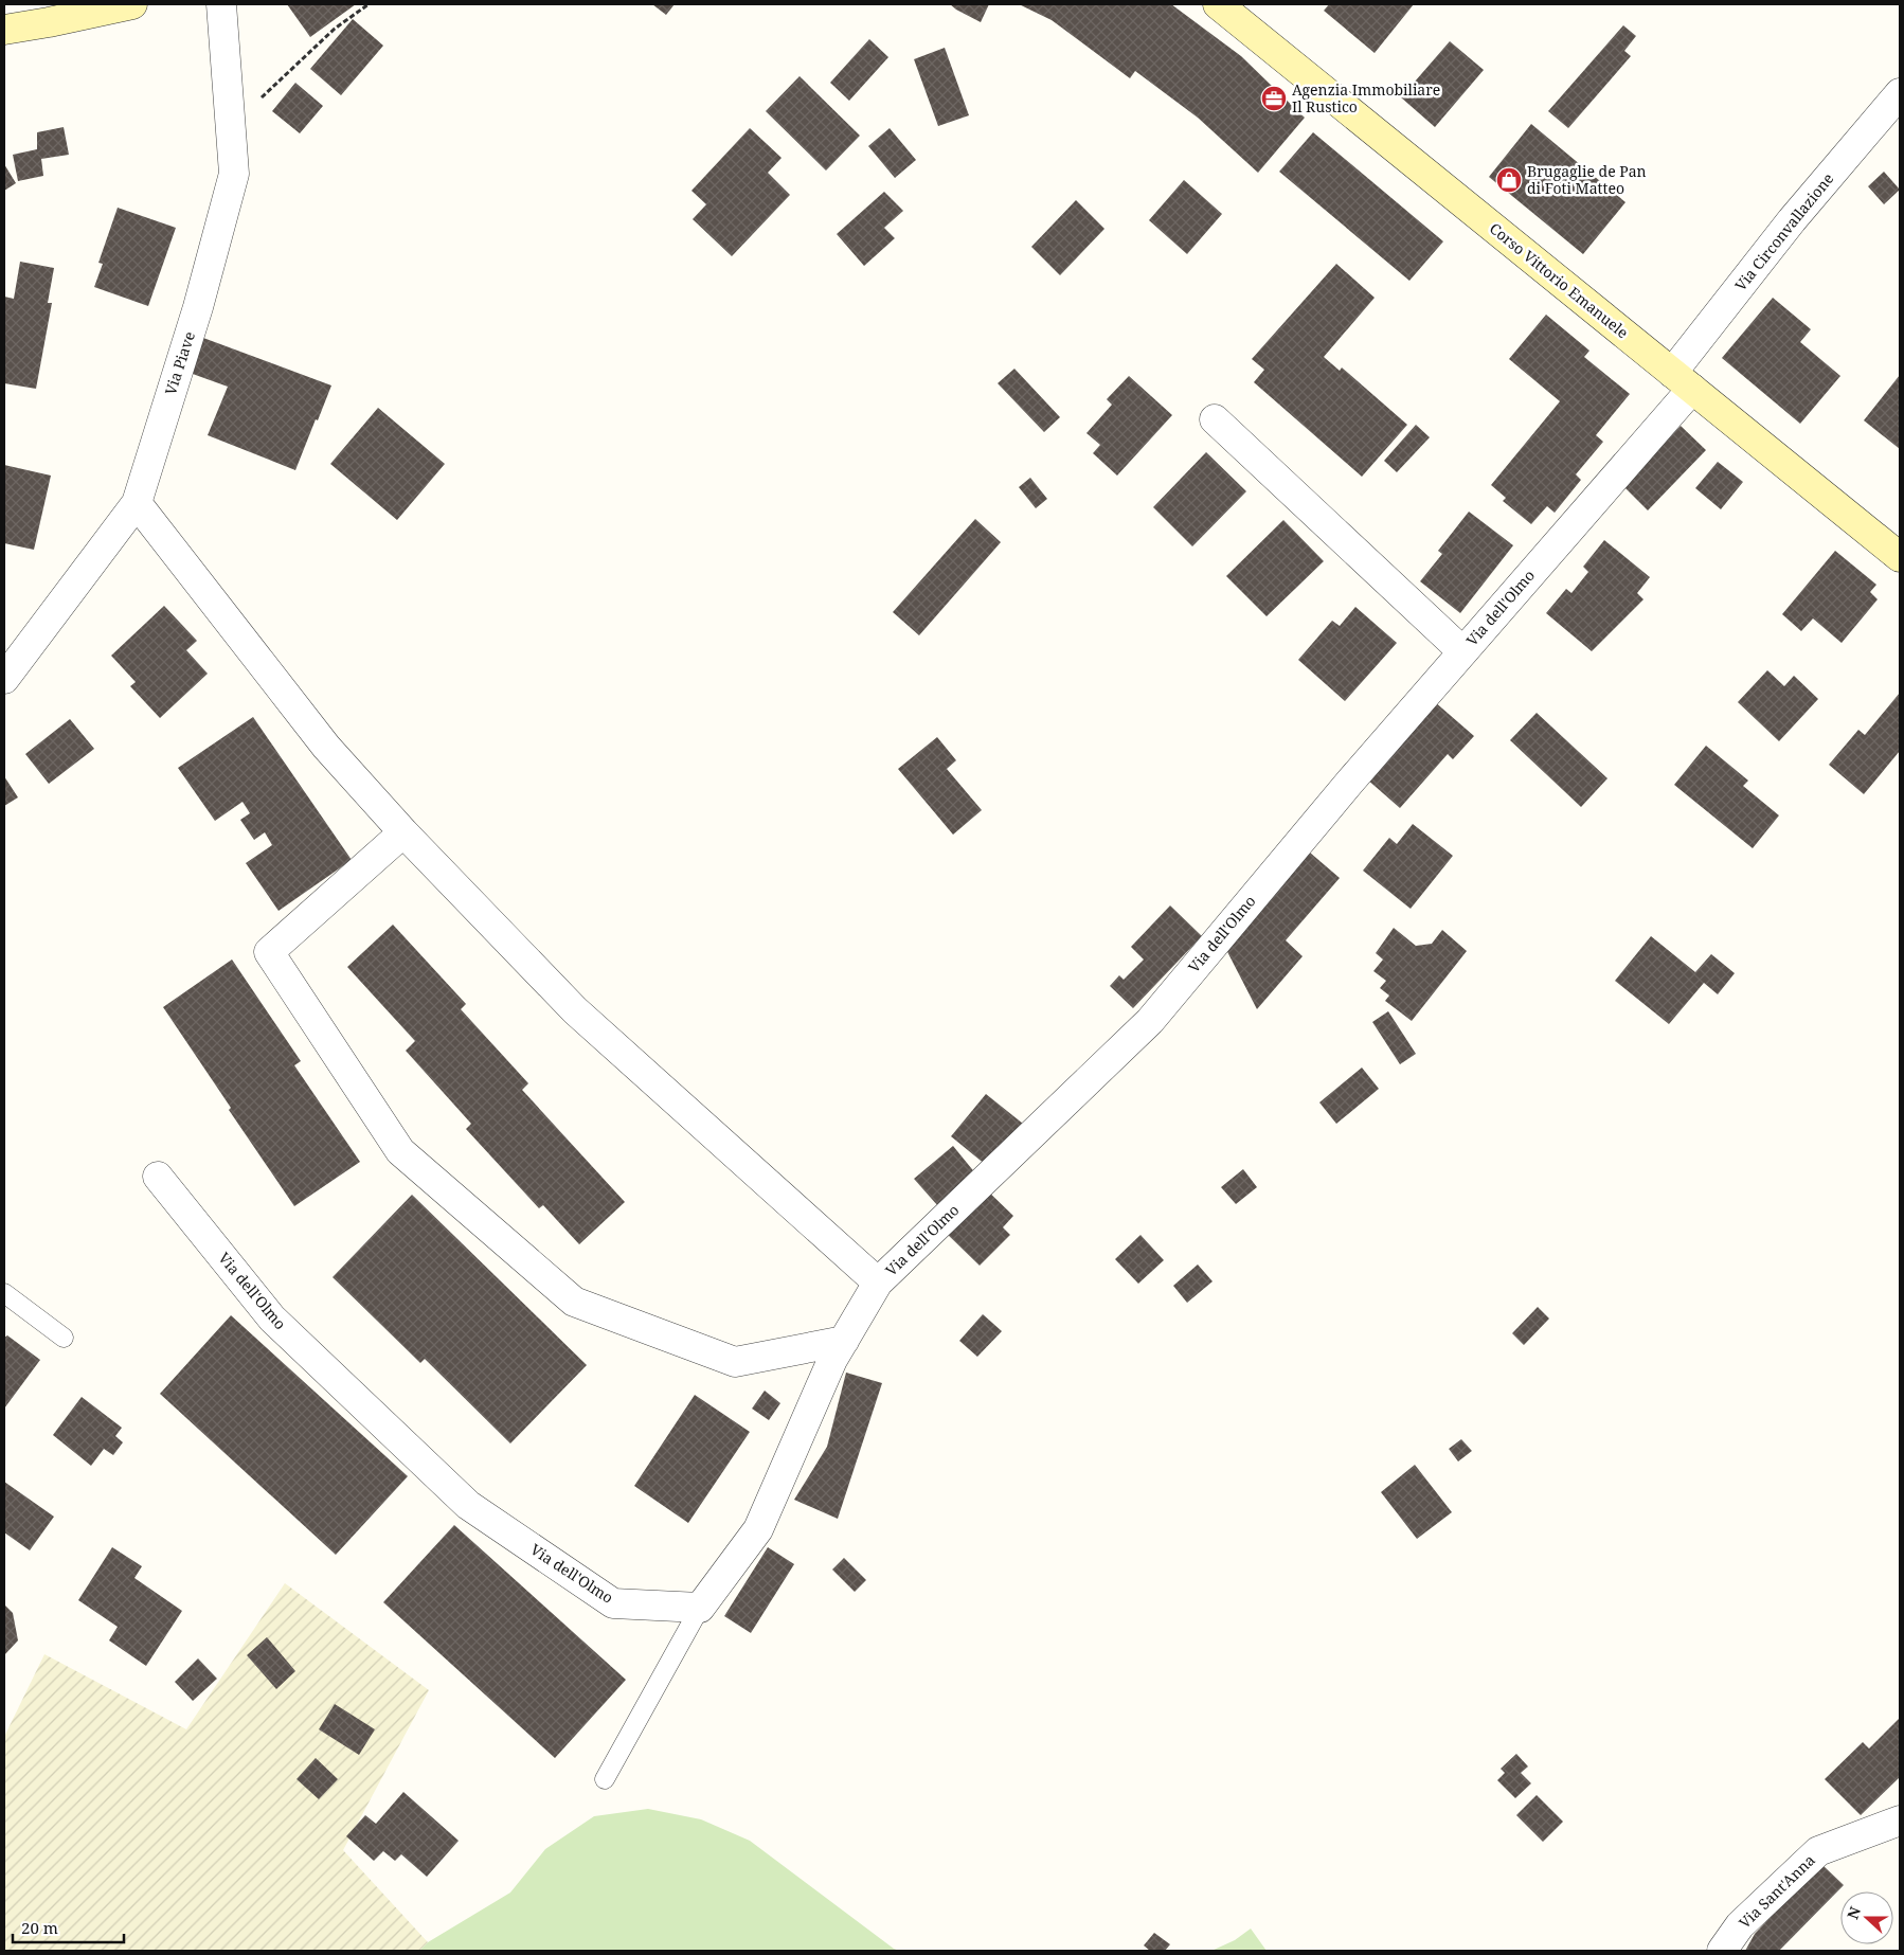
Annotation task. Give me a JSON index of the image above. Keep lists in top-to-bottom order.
{
  "streets": {
    "main road": ["Corso Vittorio Emanuele"],
    "street": [
      "Via Circonvallazione",
      "Via Piave",
      "Via dell'Olmo",
      "Via Sant'Anna"
    ]
  },
  "crossings": [
    ["Via Circonvallazione", "Corso Vittorio Emanuele"],
    ["Via Circonvallazione", "Via dell'Olmo"],
    ["Corso Vittorio Emanuele", "Via dell'Olmo"]
  ],
  "places": {
    "office": ["Agenzia Immobiliare Il Rustico"],
    "shop": ["Brugaglie de Pan di Foti Matteo"]
  },
  "scale_bar": "20 m",
  "north": "left"
}
